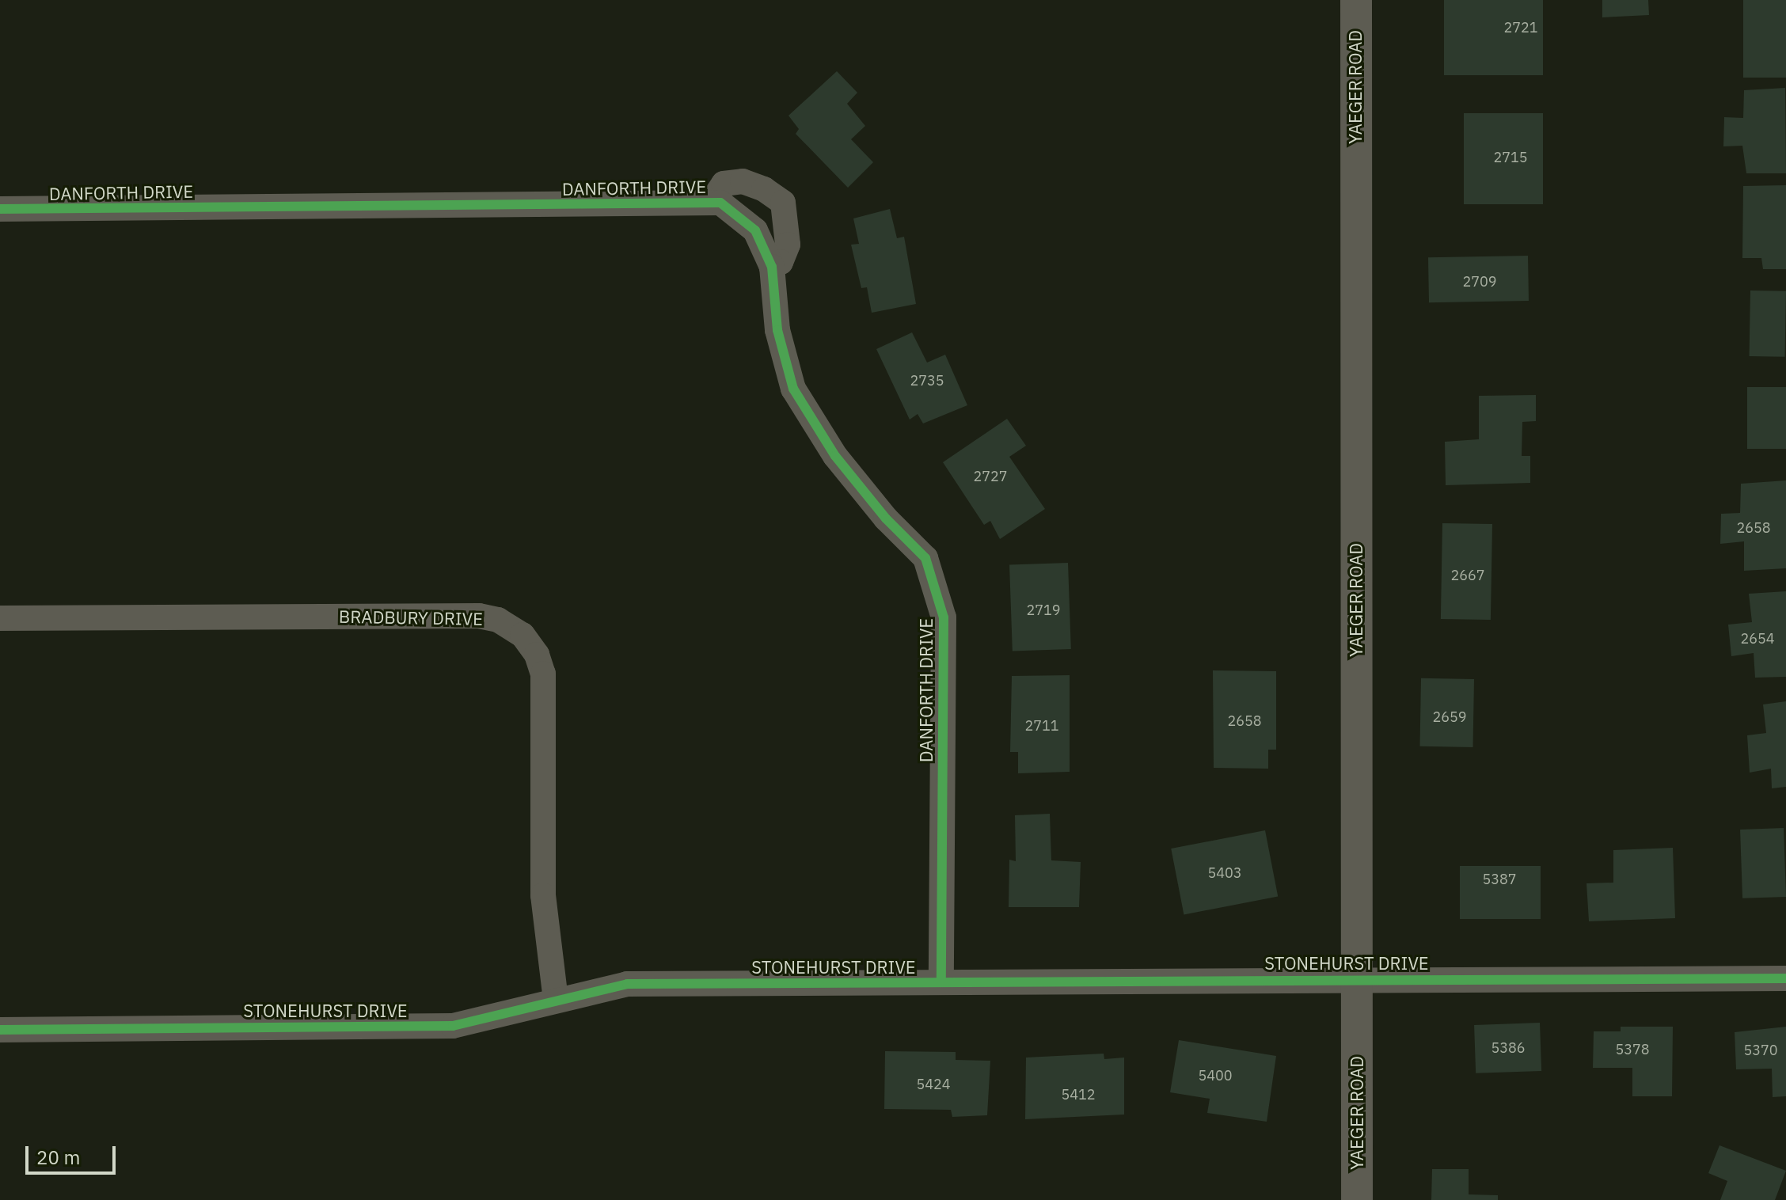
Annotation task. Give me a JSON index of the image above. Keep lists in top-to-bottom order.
{
  "streets": {
    "street": [
      "YAEGER ROAD",
      "DANFORTH DRIVE",
      "BRADBURY DRIVE",
      "STONEHURST DRIVE"
    ]
  },
  "crossings": [
    ["YAEGER ROAD", "STONEHURST DRIVE"],
    ["DANFORTH DRIVE", "STONEHURST DRIVE"],
    ["BRADBURY DRIVE", "STONEHURST DRIVE"]
  ],
  "house_numbers": [
    "2721",
    "2715",
    "2709",
    "2735",
    "2727",
    "2658",
    "2667",
    "2719",
    "2654",
    "2659",
    "2658",
    "2711",
    "5403",
    "5387",
    "5386",
    "5378",
    "5370",
    "5400",
    "5424",
    "5412"
  ],
  "scale_bar": "20 m"
}
